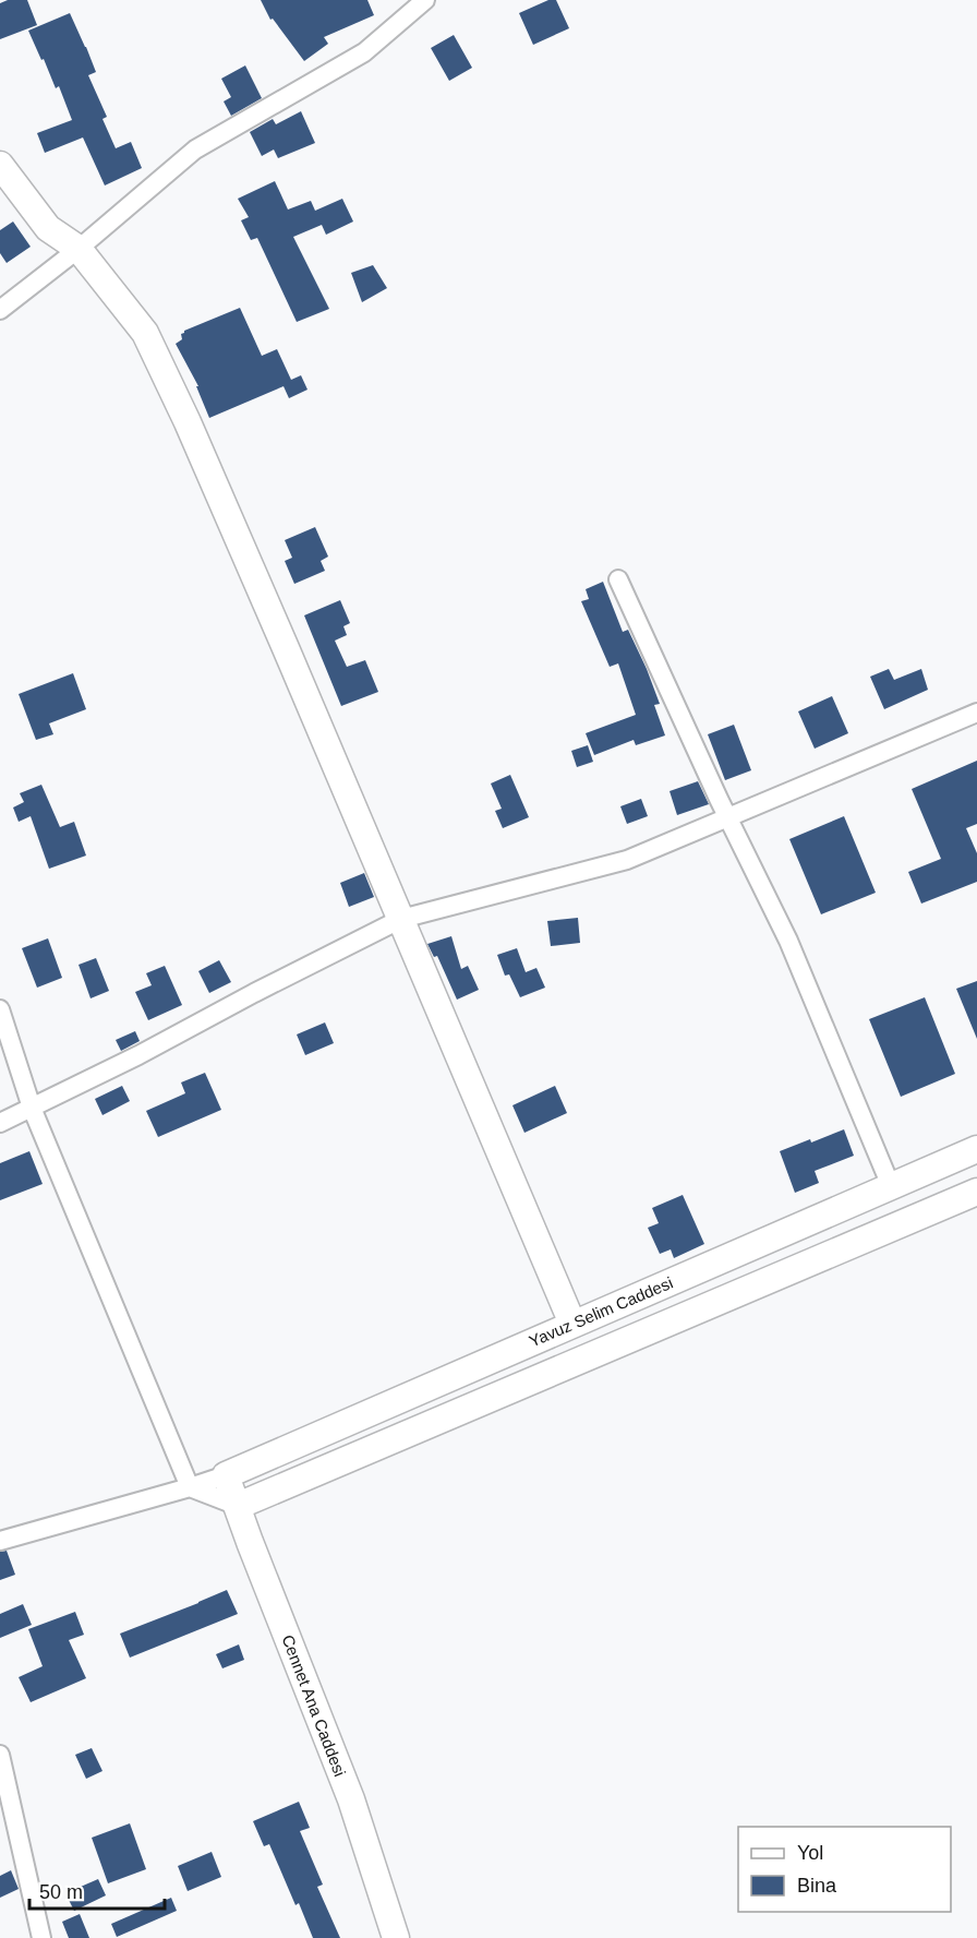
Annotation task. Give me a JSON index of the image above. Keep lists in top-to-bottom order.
{
  "streets": {
    "street": ["Yavuz Selim Caddesi", "Cennet Ana Caddesi"]
  },
  "crossings": [
    ["Yavuz Selim Caddesi", "Cennet Ana Caddesi"]
  ],
  "legend": ["Yol", "Bina"],
  "scale_bar": "50 m"
}
